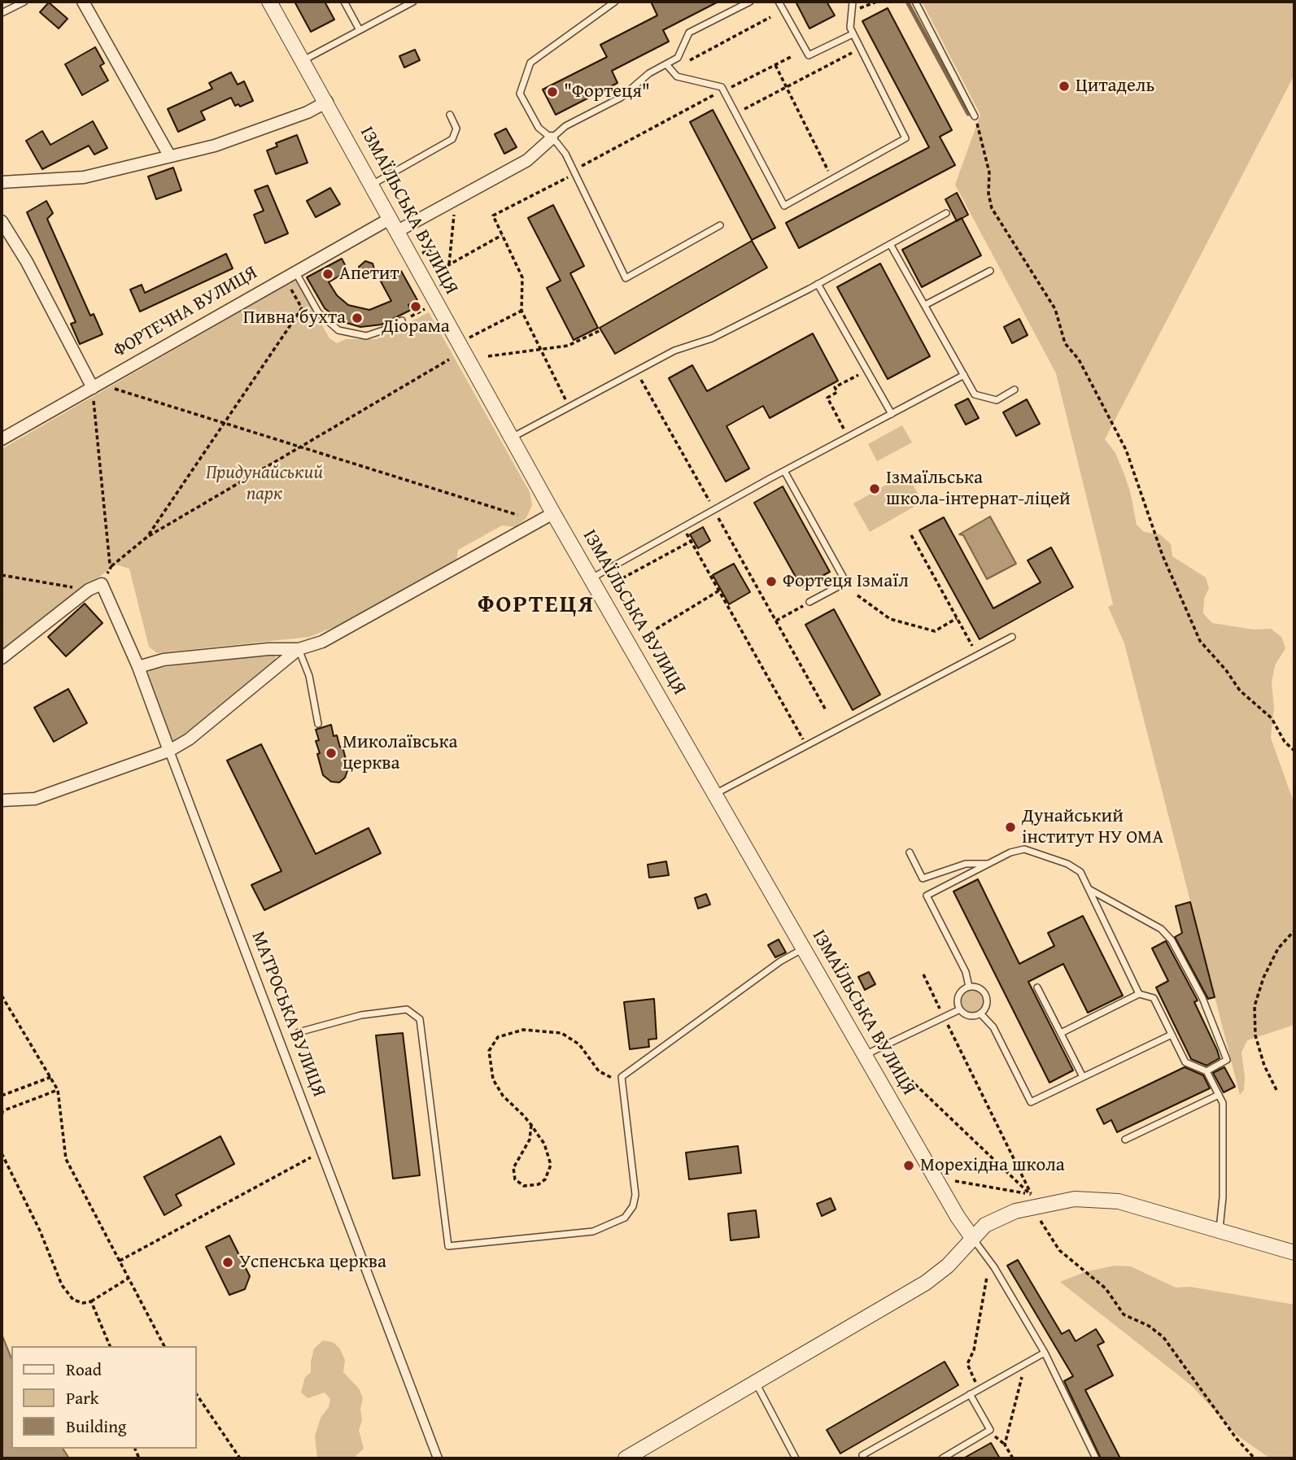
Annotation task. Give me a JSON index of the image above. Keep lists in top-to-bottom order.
{
  "streets": {
    "street": ["ІЗМАЇЛЬСЬКА ВУЛИЦЯ", "ФОРТЕЧНА ВУЛИЦЯ", "МАТРОСЬКА ВУЛИЦЯ"]
  },
  "crossings": [
    ["ІЗМАЇЛЬСЬКА ВУЛИЦЯ", "ФОРТЕЧНА ВУЛИЦЯ"]
  ],
  "districts": ["ФОРТЕЦЯ"],
  "parks": ["Придунайський парк"],
  "places": [
    "Цитадель",
    "\"Фортеця\"",
    "Апетит",
    "Діорама",
    "Пивна бухта",
    "Ізмаїльська школа-інтернат-ліцей",
    "Фортеця Ізмаїл",
    "Миколаївська церква",
    "Дунайський інститут НУ ОМА",
    "Морехідна школа",
    "Успенська церква"
  ],
  "legend": ["Road", "Park", "Building"]
}
